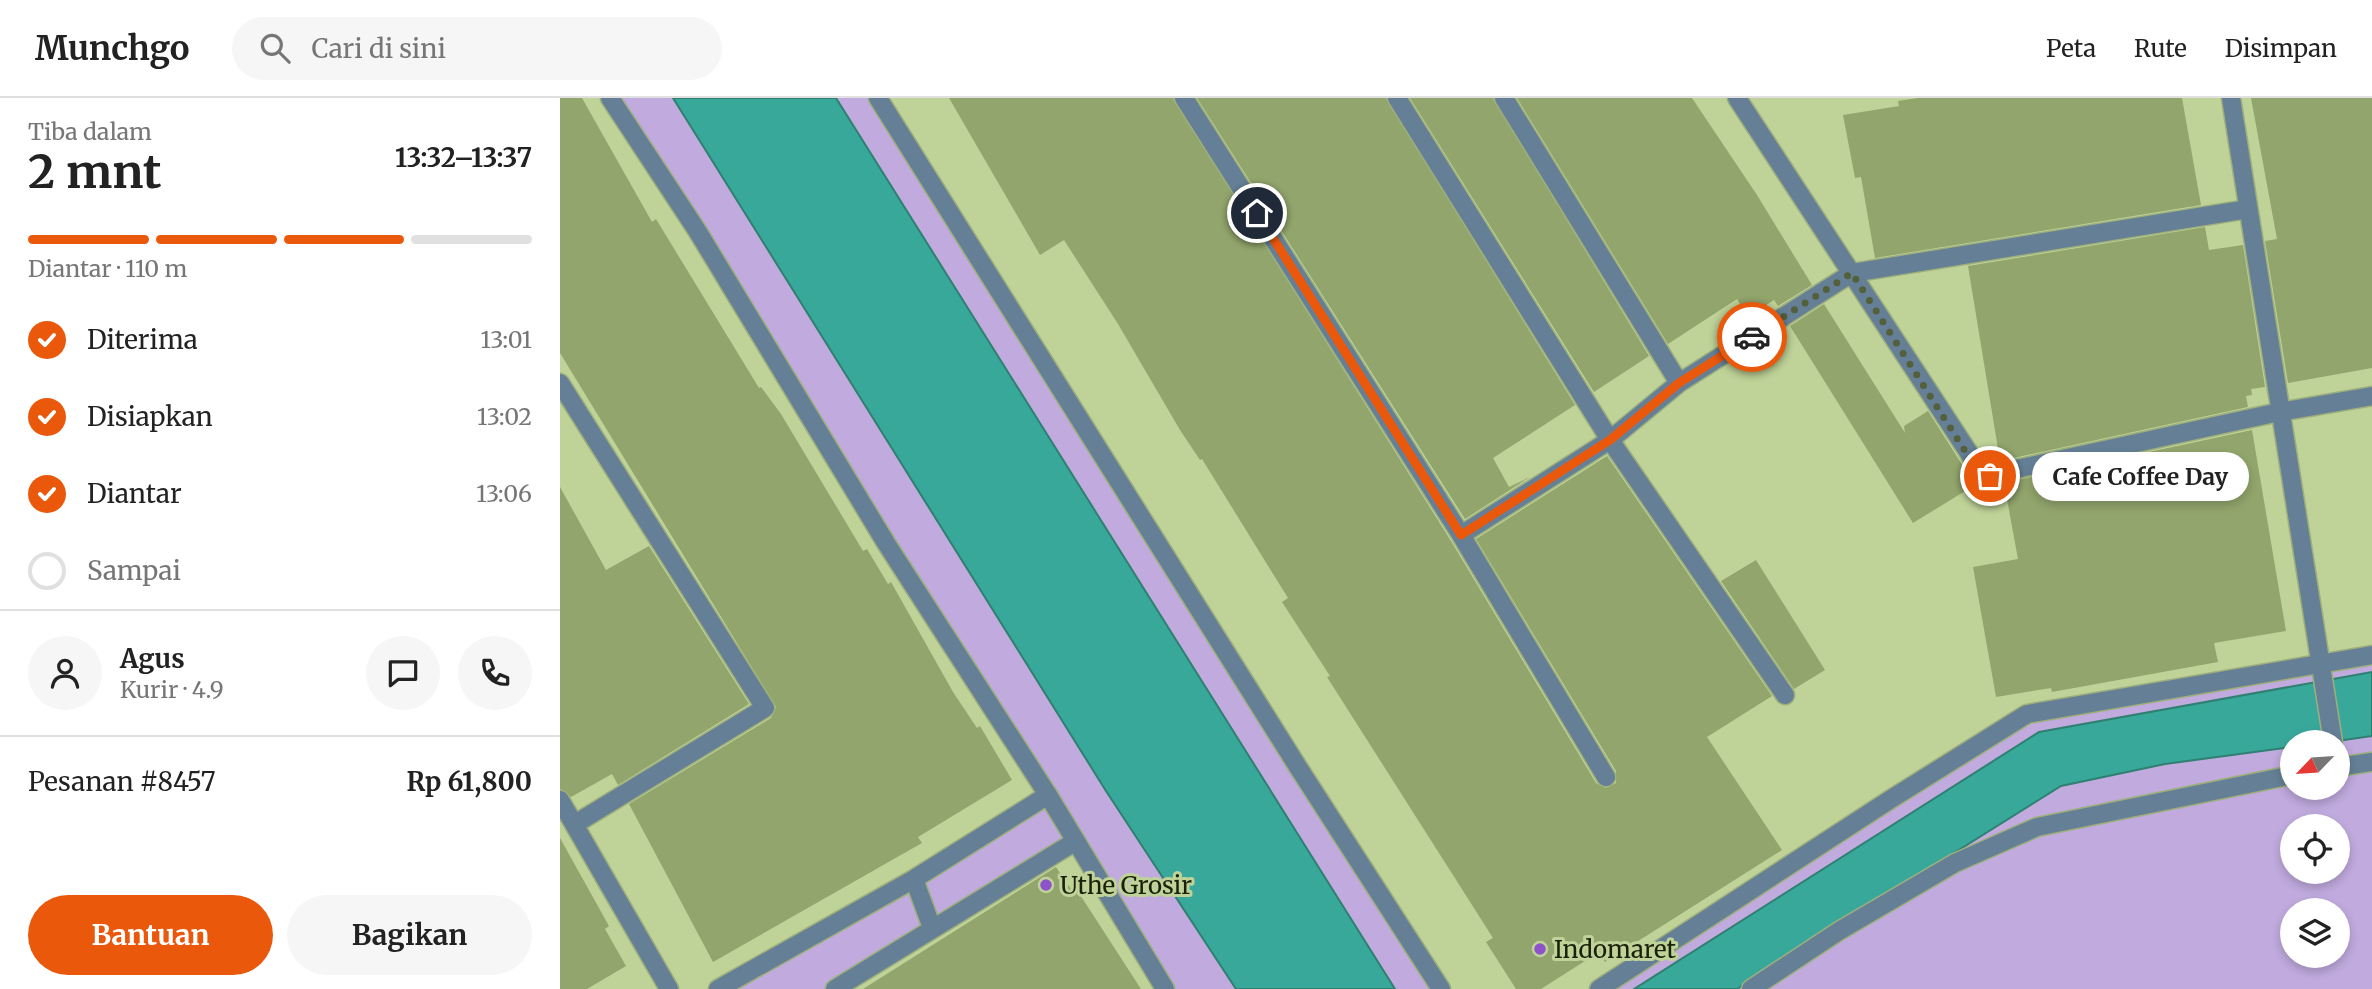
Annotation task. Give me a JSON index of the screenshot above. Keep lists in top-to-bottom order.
{
  "places": ["Cafe Coffee Day", "Uthe Grosir", "Indomaret"],
  "north": "bottom left",
  "page": {
    "header": "Munchgo",
    "search": "Cari di sini",
    "nav": ["Peta", "Rute", "Disimpan"],
    "heading": ["2 mnt", "Tiba dalam", "13:32–13:37"],
    "panel": [
      "Agus",
      "Kurir · 4.9",
      "Pesanan #8457",
      "Rp 61,800"
    ],
    "bar": "Diantar · 110 m",
    "list": [
      ["Diterima", "13:01"],
      ["Disiapkan", "13:02"],
      ["Diantar", "13:06"],
      "Sampai"
    ],
    "bubble": "Cafe Coffee Day",
    "buttons": ["Bantuan", "Bagikan"]
  }
}
